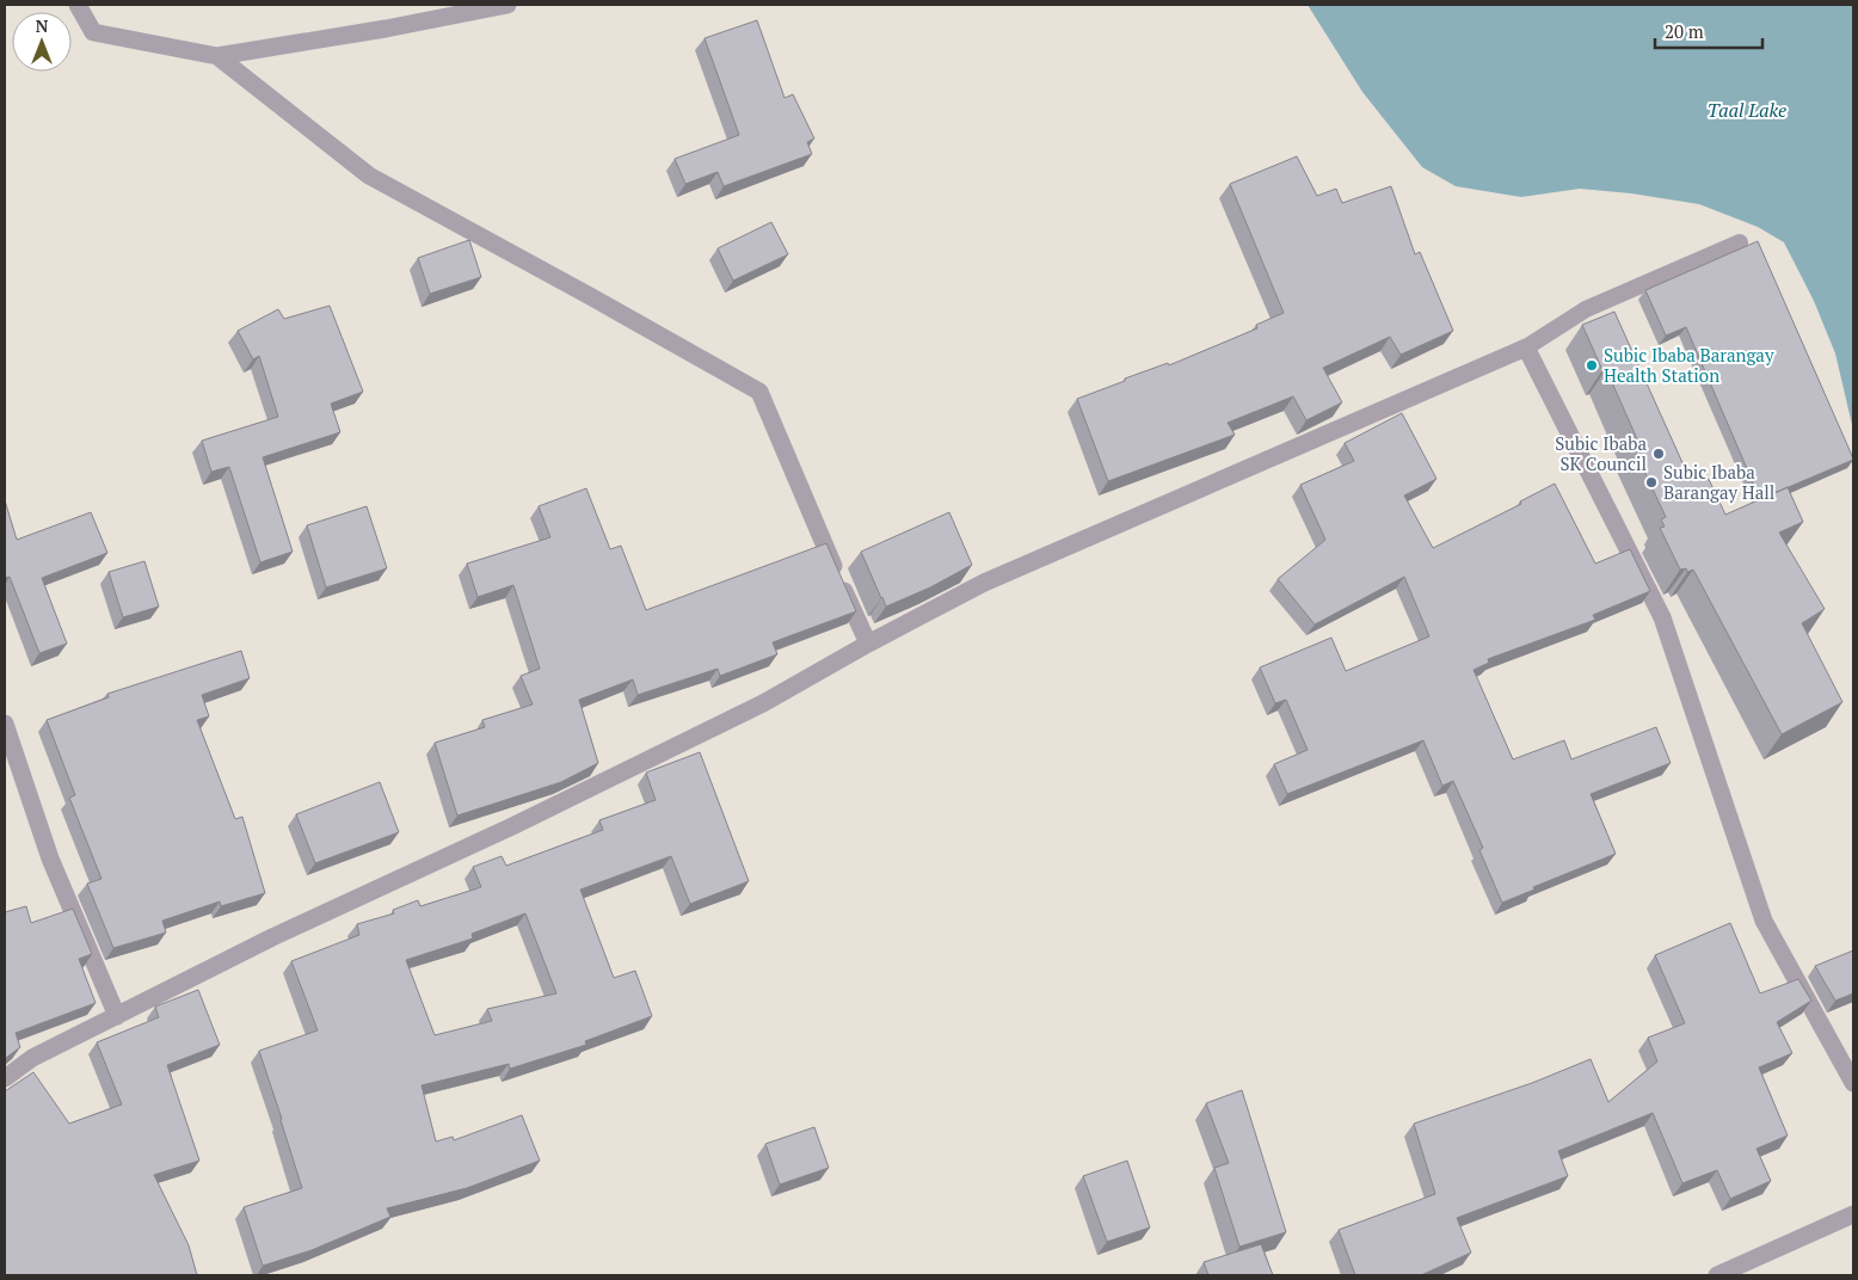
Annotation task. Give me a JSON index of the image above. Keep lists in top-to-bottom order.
{
  "water": ["Taal Lake"],
  "places": ["Subic Ibaba Barangay Health Station", "Subic Ibaba SK Council", "Subic Ibaba Barangay Hall"],
  "scale_bar": "20 m",
  "north": "top"
}
